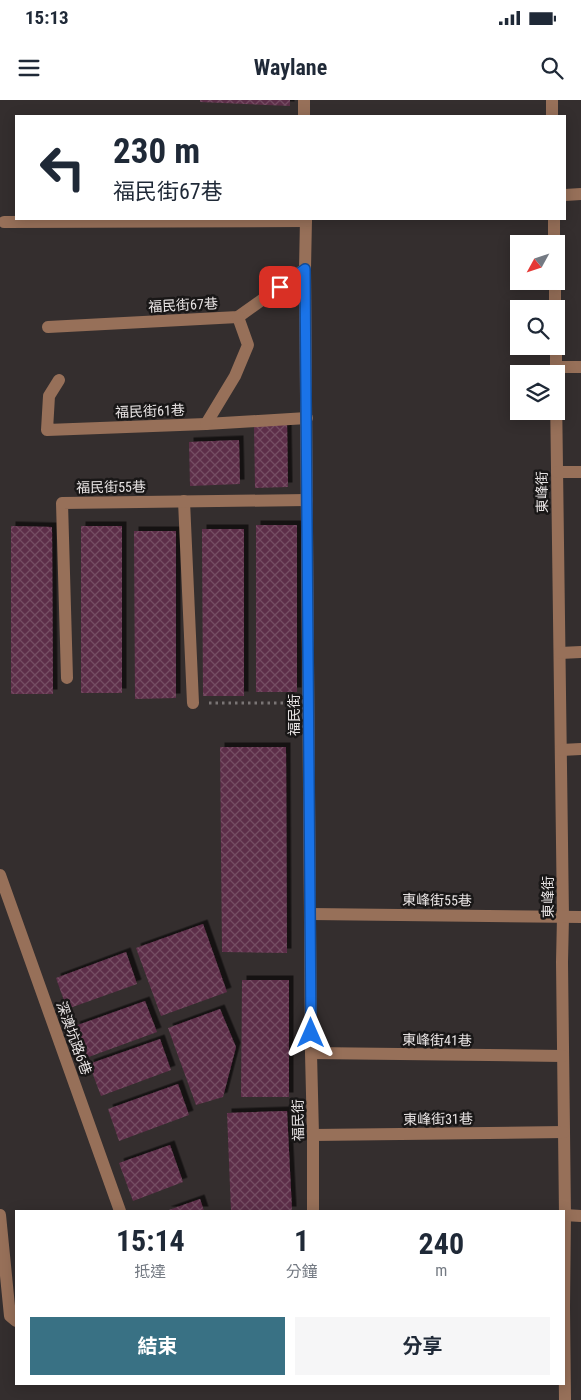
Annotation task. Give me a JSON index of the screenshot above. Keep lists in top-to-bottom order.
{
  "streets": {
    "street": [
      "福民街67巷",
      "福民街61巷",
      "福民街55巷",
      "東峰街",
      "福民街",
      "東峰街55巷",
      "深澳坑路6巷",
      "東峰街41巷",
      "東峰街31巷"
    ]
  },
  "crossings": [
    ["福民街61巷", "福民街"],
    ["福民街55巷", "福民街"],
    ["東峰街", "東峰街55巷"],
    ["東峰街", "東峰街41巷"],
    ["東峰街", "東峰街31巷"],
    ["福民街", "東峰街55巷"],
    ["福民街", "東峰街41巷"],
    ["福民街", "東峰街31巷"]
  ],
  "north": "bottom left",
  "page": {
    "status": "15:13",
    "header": "Waylane",
    "turn": ["230 m", "福民街67巷"],
    "eta": [
      "15:14",
      "抵達",
      "1",
      "分鐘",
      "240",
      "m"
    ],
    "buttons": ["結束", "分享"]
  }
}
